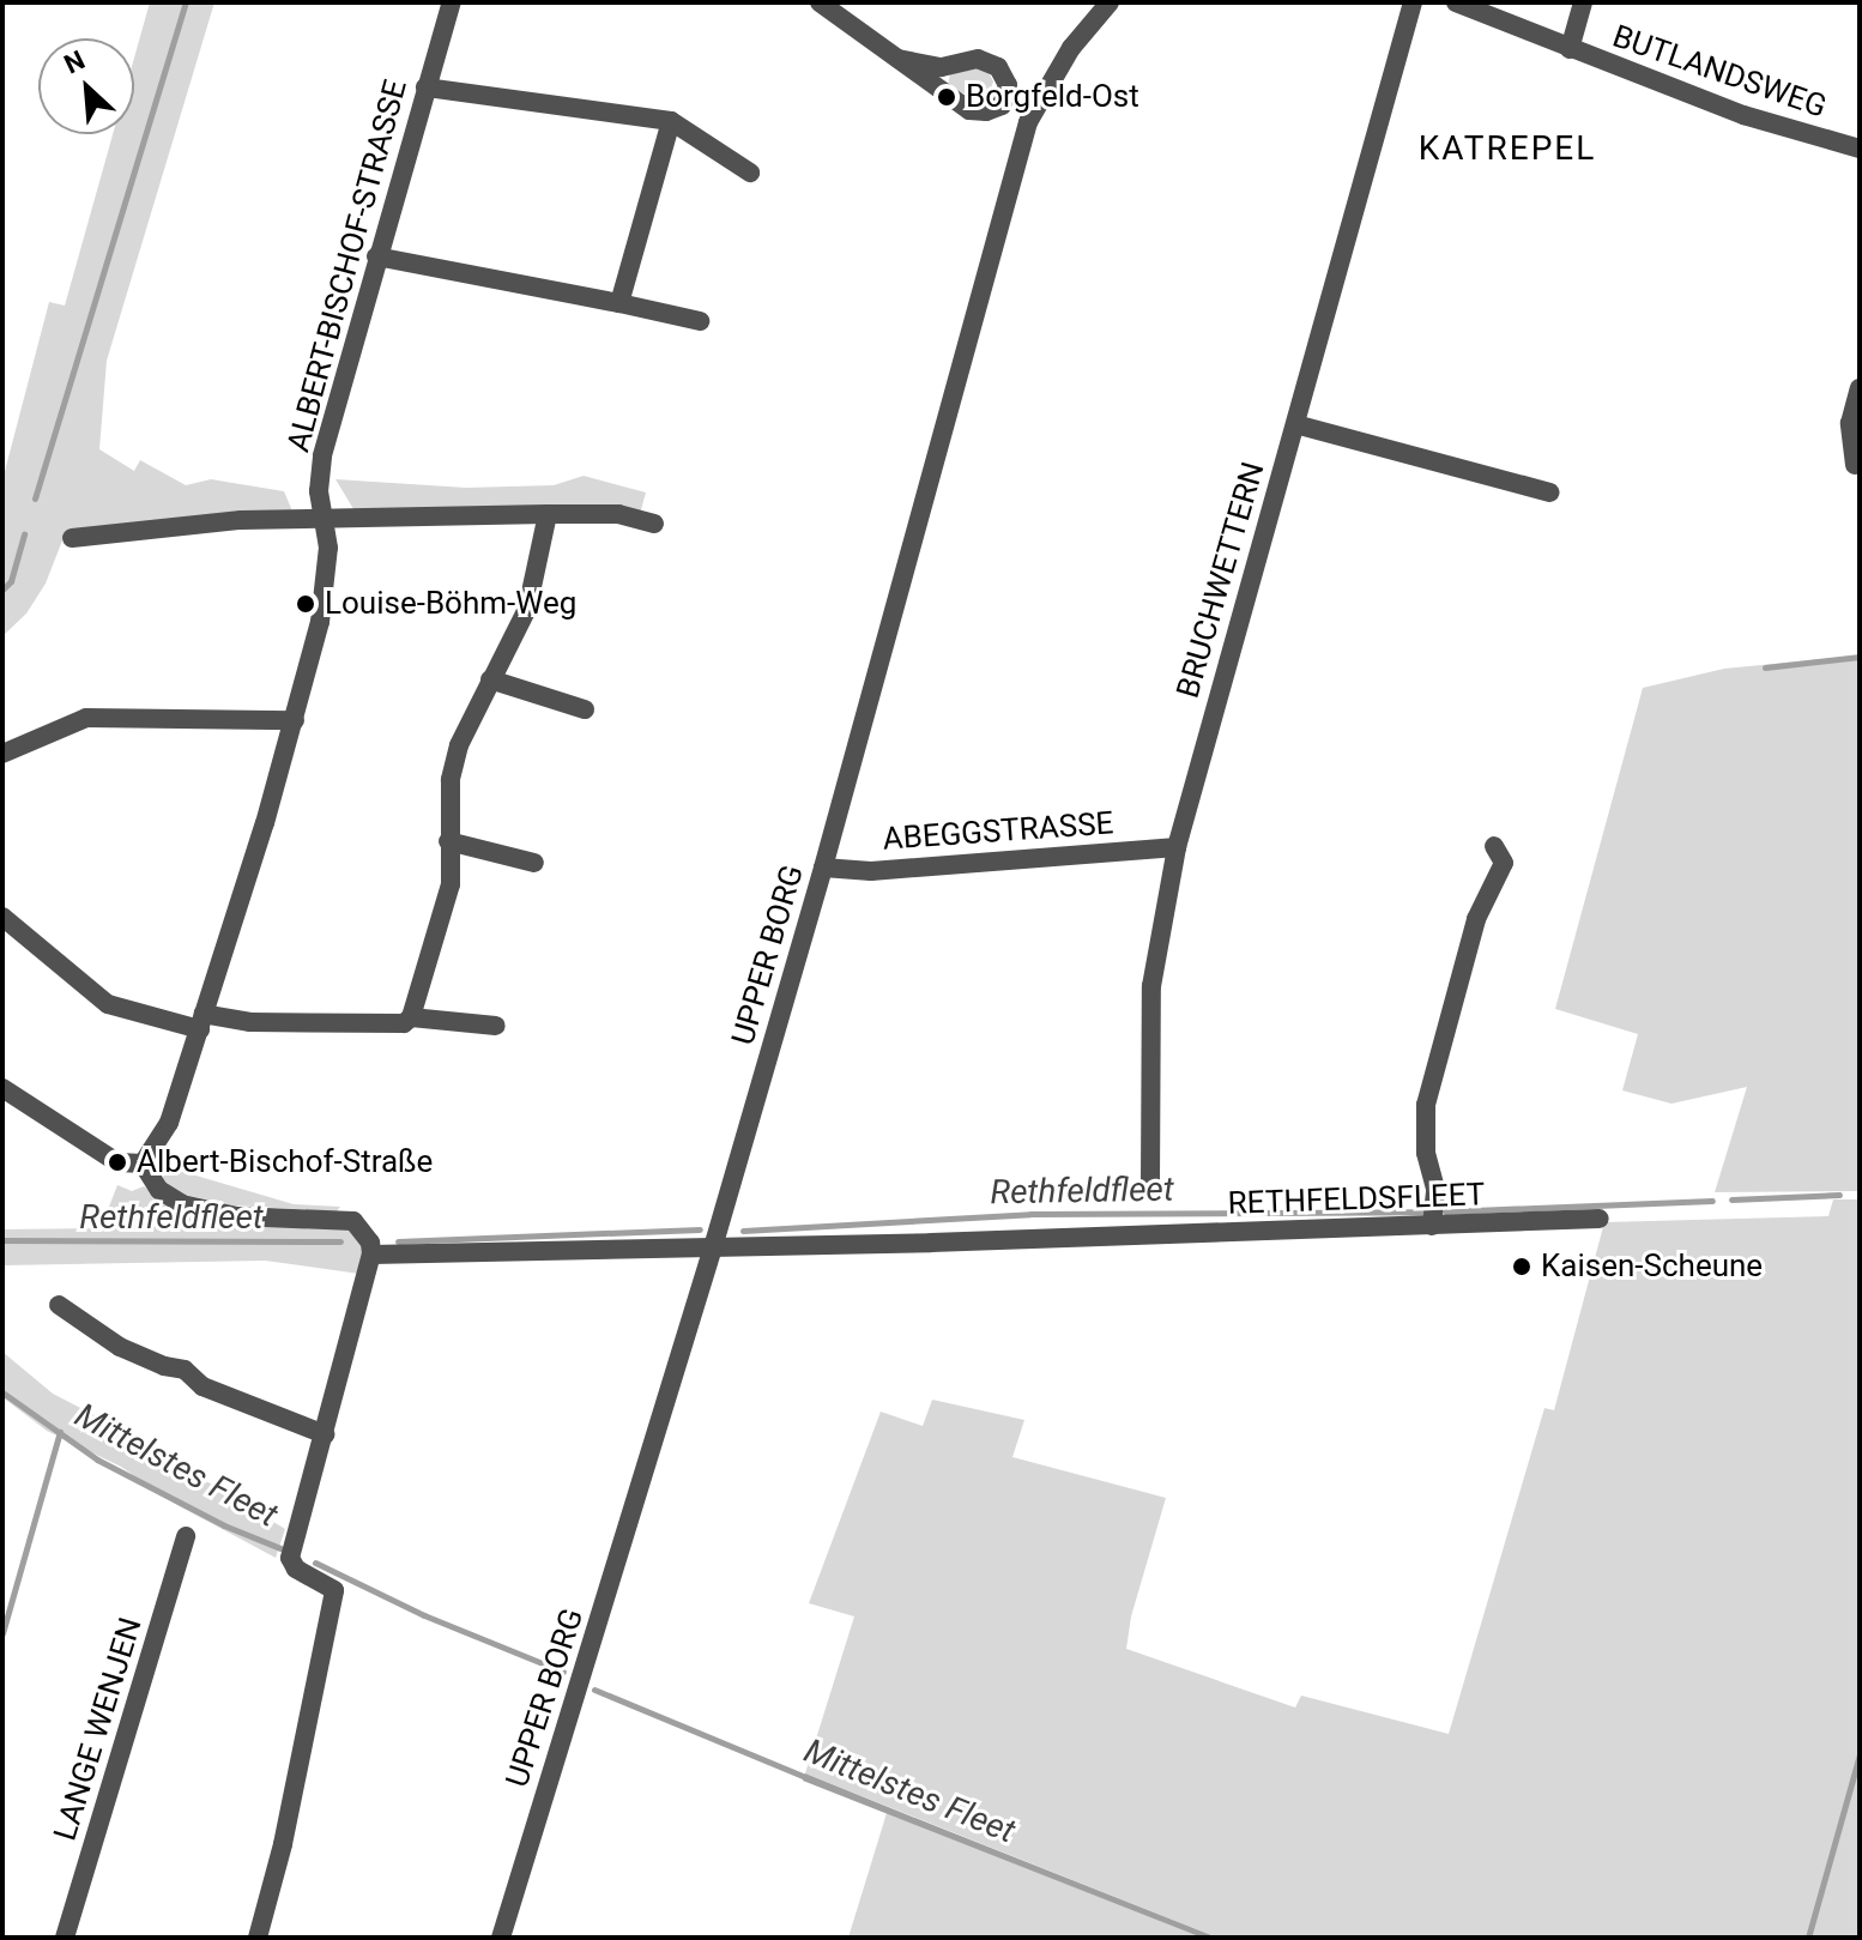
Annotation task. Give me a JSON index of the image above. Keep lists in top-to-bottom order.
{
  "streets": {
    "street": [
      "BUTLANDSWEG",
      "ALBERT-BISCHOF-STRASSE",
      "BRUCHWETTERN",
      "ABEGGSTRASSE",
      "UPPER BORG",
      "RETHFELDSFLEET",
      "LANGE WENJEN"
    ]
  },
  "crossings": [
    ["BRUCHWETTERN", "ABEGGSTRASSE"],
    ["ABEGGSTRASSE", "UPPER BORG"],
    ["UPPER BORG", "RETHFELDSFLEET"]
  ],
  "districts": ["KATREPEL"],
  "water": ["Rethfeldfleet", "Mittelstes Fleet"],
  "places": [
    "Borgfeld-Ost",
    "Louise-Böhm-Weg",
    "Albert-Bischof-Straße",
    "Kaisen-Scheune"
  ],
  "north": "top left"
}
